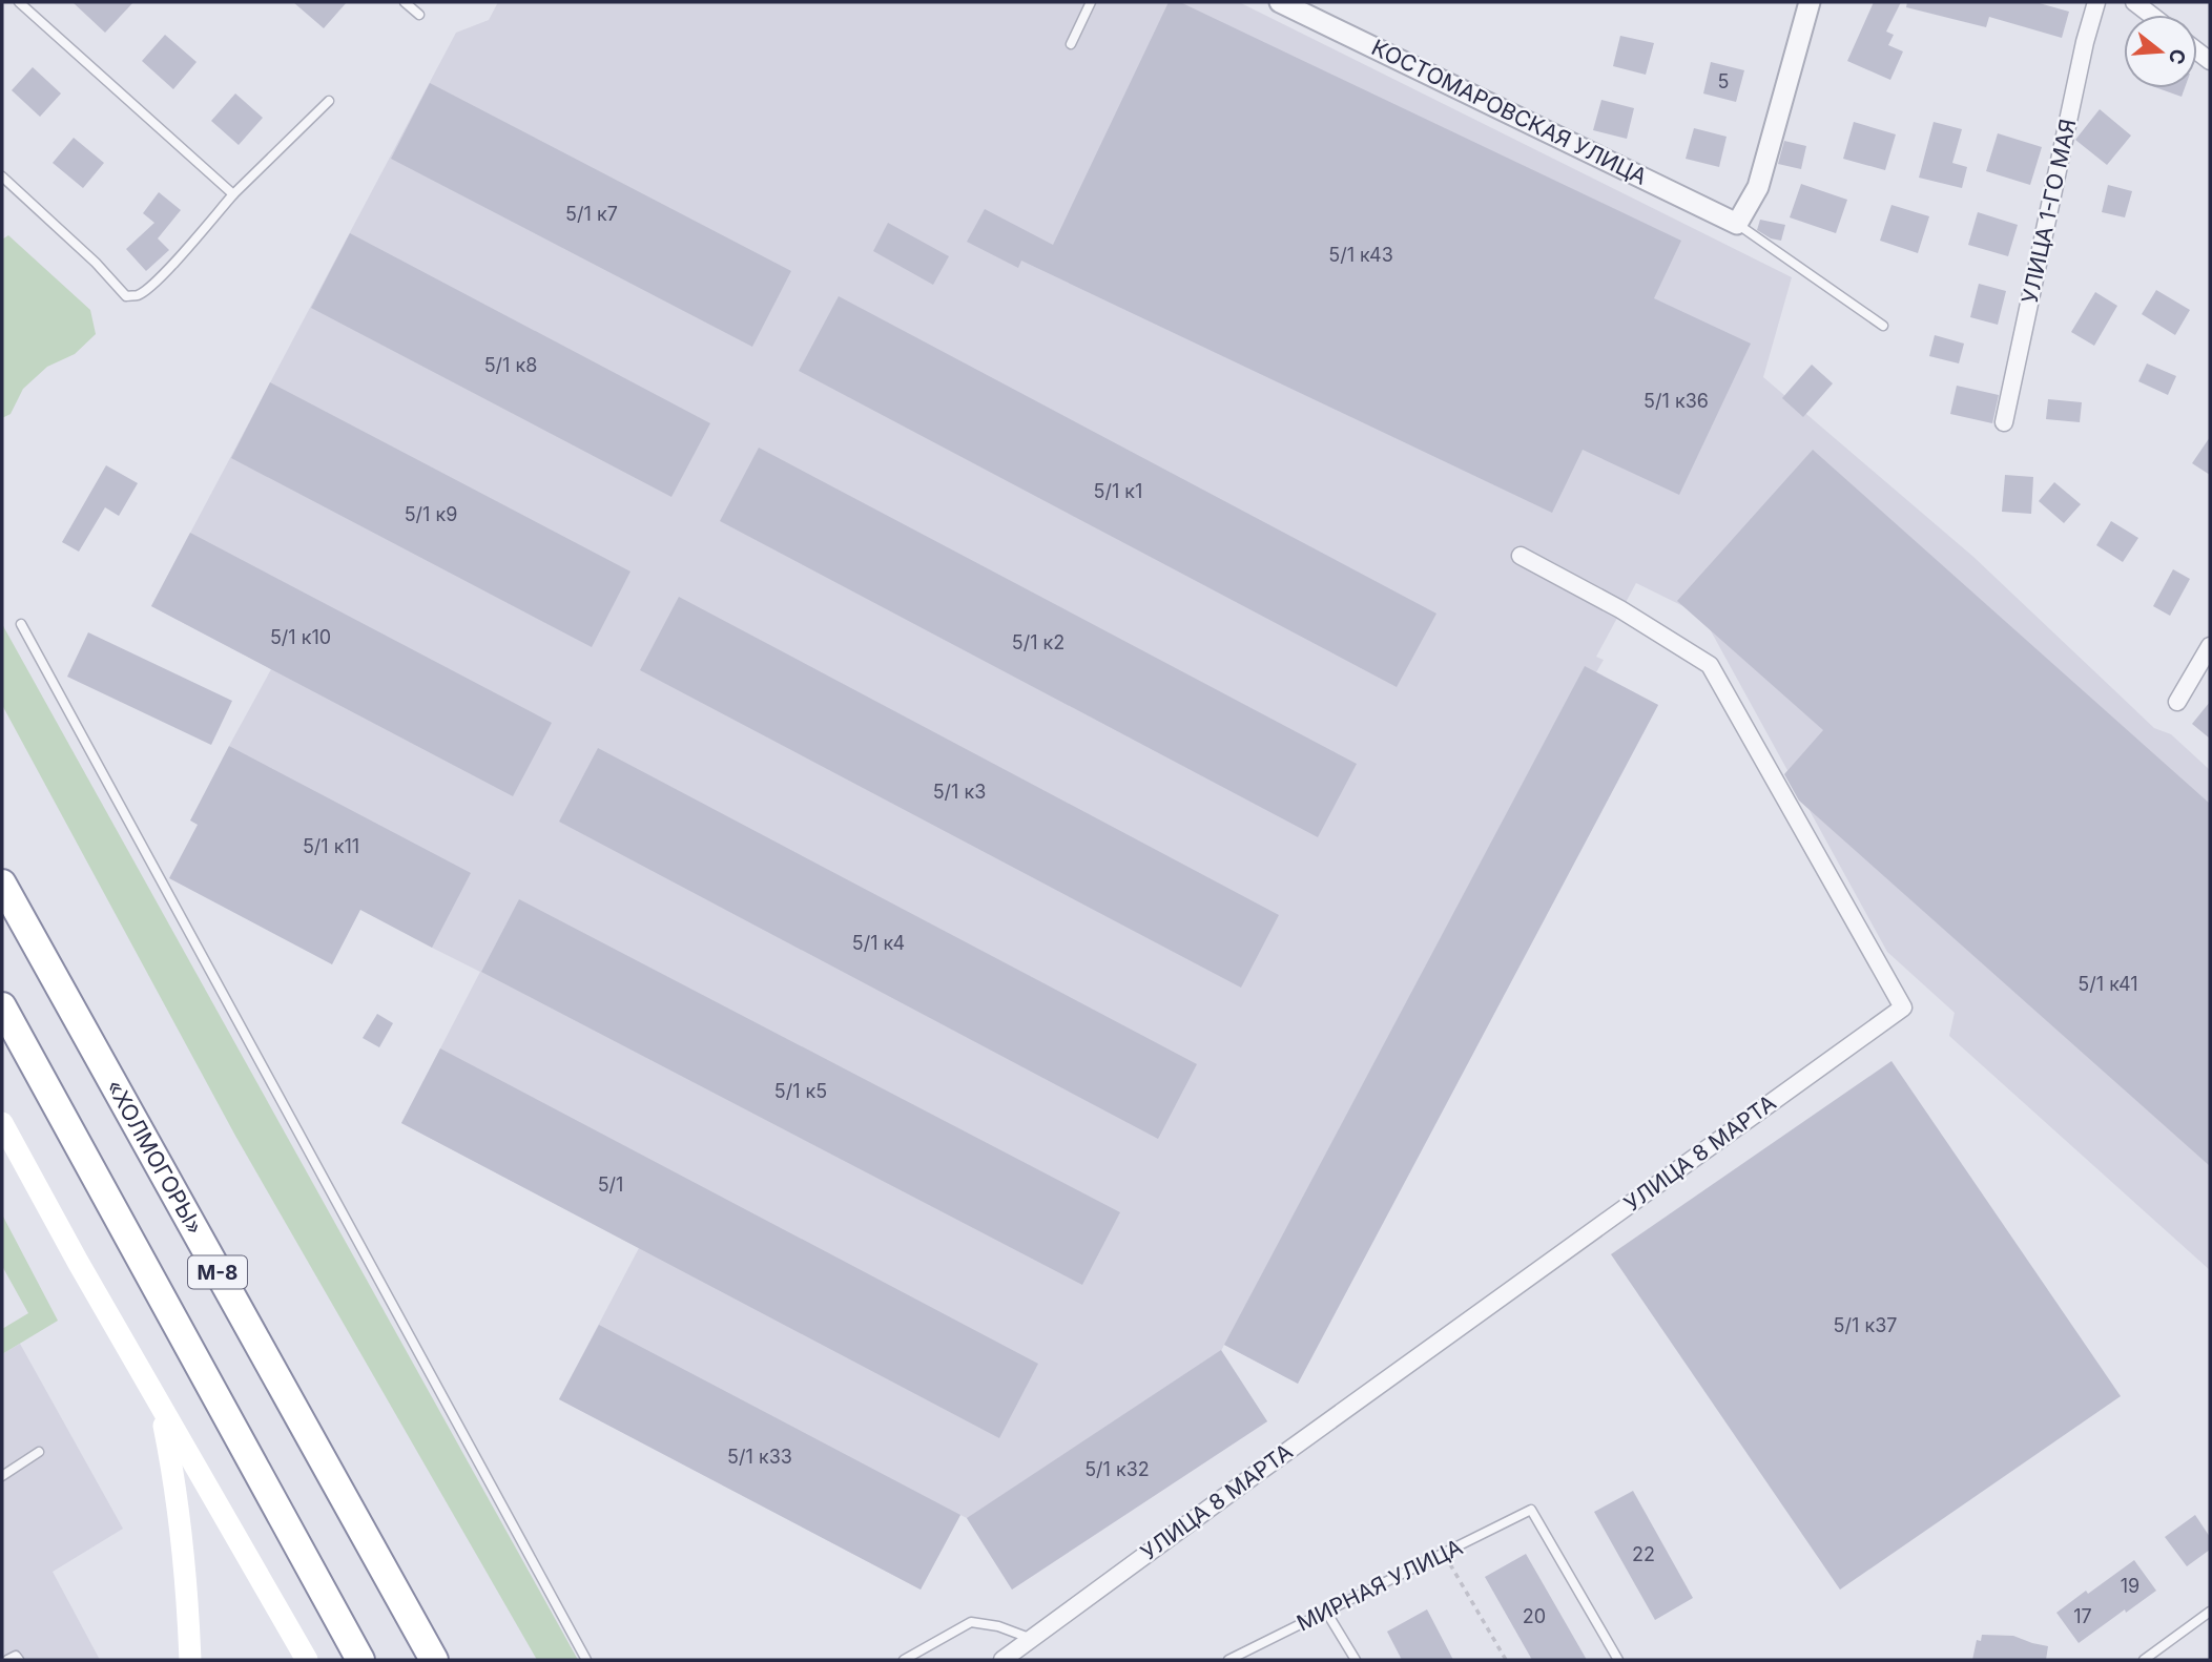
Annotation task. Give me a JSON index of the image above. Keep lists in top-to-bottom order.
{
  "streets": {
    "highway": ["«ХОЛМОГОРЫ»", "М-8"],
    "street": ["КОСТОМАРОВСКАЯ УЛИЦА", "УЛИЦА 1-ГО МАЯ", "УЛИЦА 8 МАРТА"],
    "lane": ["МИРНАЯ УЛИЦА"]
  },
  "house_numbers": [
    "5",
    "5/1 к7",
    "5/1 к43",
    "5/1 к8",
    "5/1 к36",
    "5/1 к1",
    "5/1 к9",
    "5/1 к10",
    "5/1 к2",
    "5/1 к3",
    "5/1 к11",
    "5/1 к4",
    "5/1 к41",
    "5/1 к5",
    "5/1",
    "5/1 к37",
    "5/1 к33",
    "5/1 к32",
    "22",
    "19",
    "20",
    "17"
  ],
  "north": "right"
}
